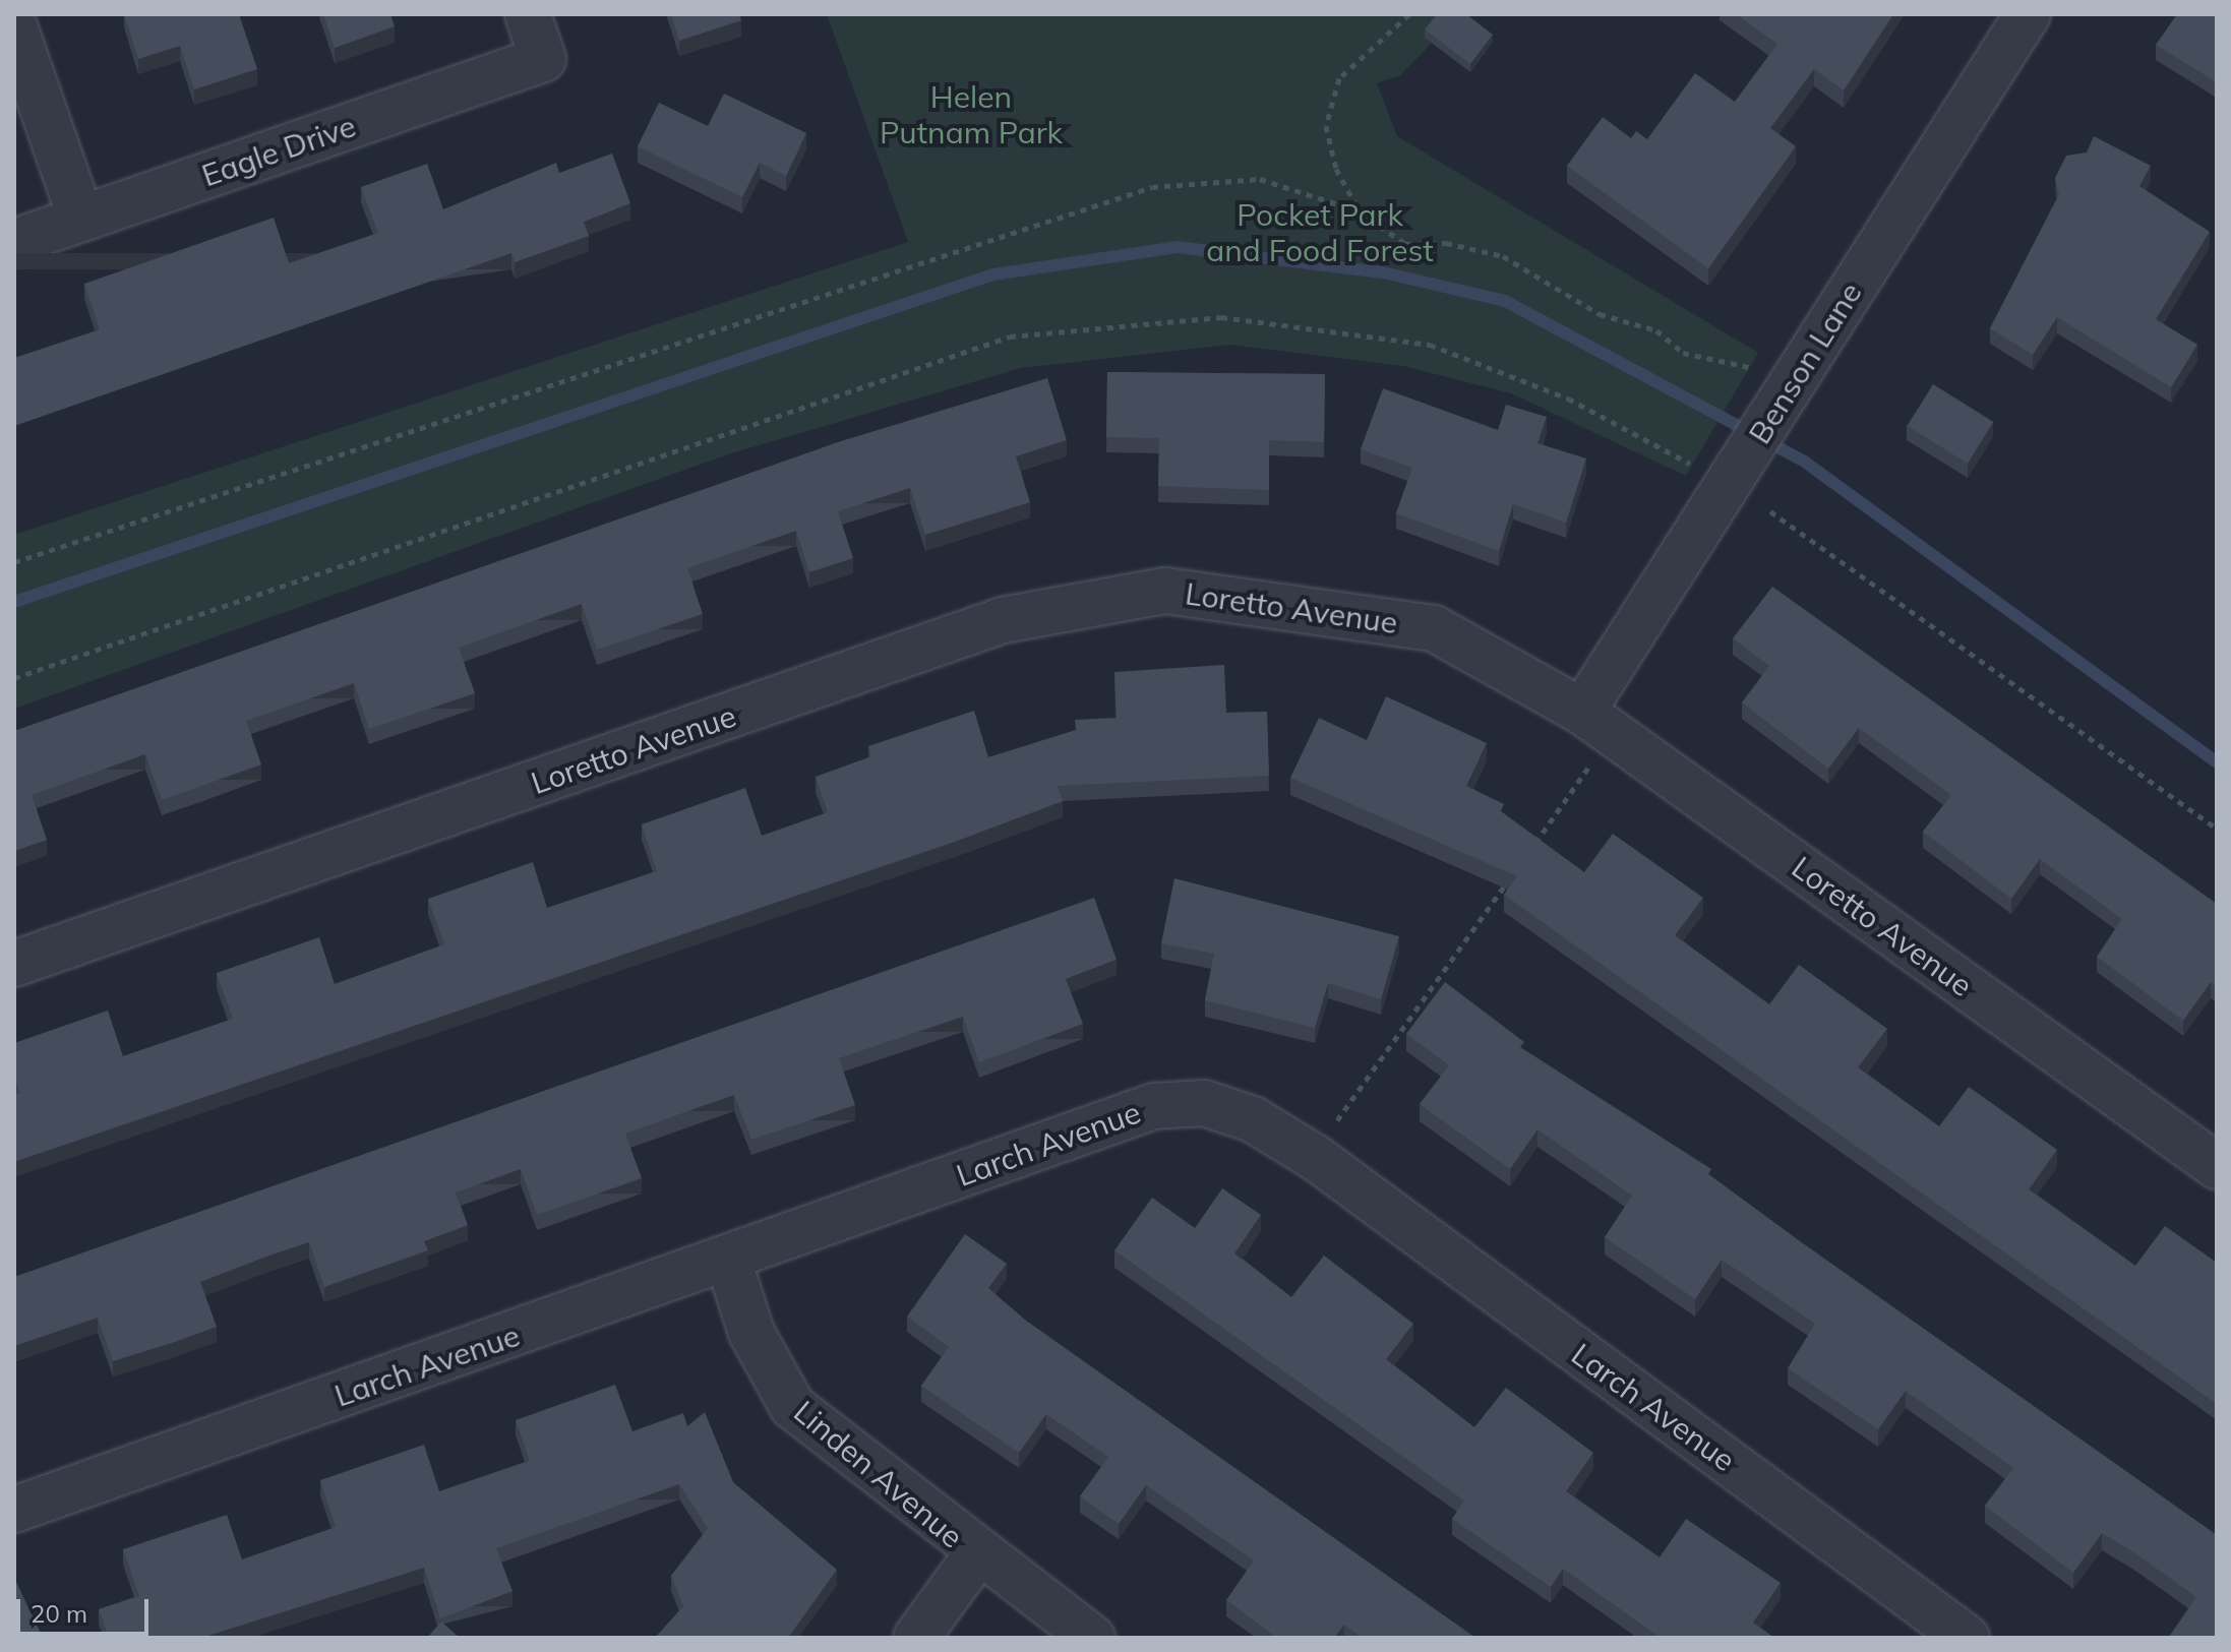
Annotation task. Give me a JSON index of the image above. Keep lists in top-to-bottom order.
{
  "streets": {
    "street": [
      "Eagle Drive",
      "Benson Lane",
      "Loretto Avenue",
      "Larch Avenue",
      "Linden Avenue"
    ]
  },
  "crossings": [
    ["Benson Lane", "Loretto Avenue"],
    ["Larch Avenue", "Linden Avenue"]
  ],
  "parks": ["Helen Putnam Park", "Pocket Park and Food Forest"],
  "scale_bar": "20 m"
}
